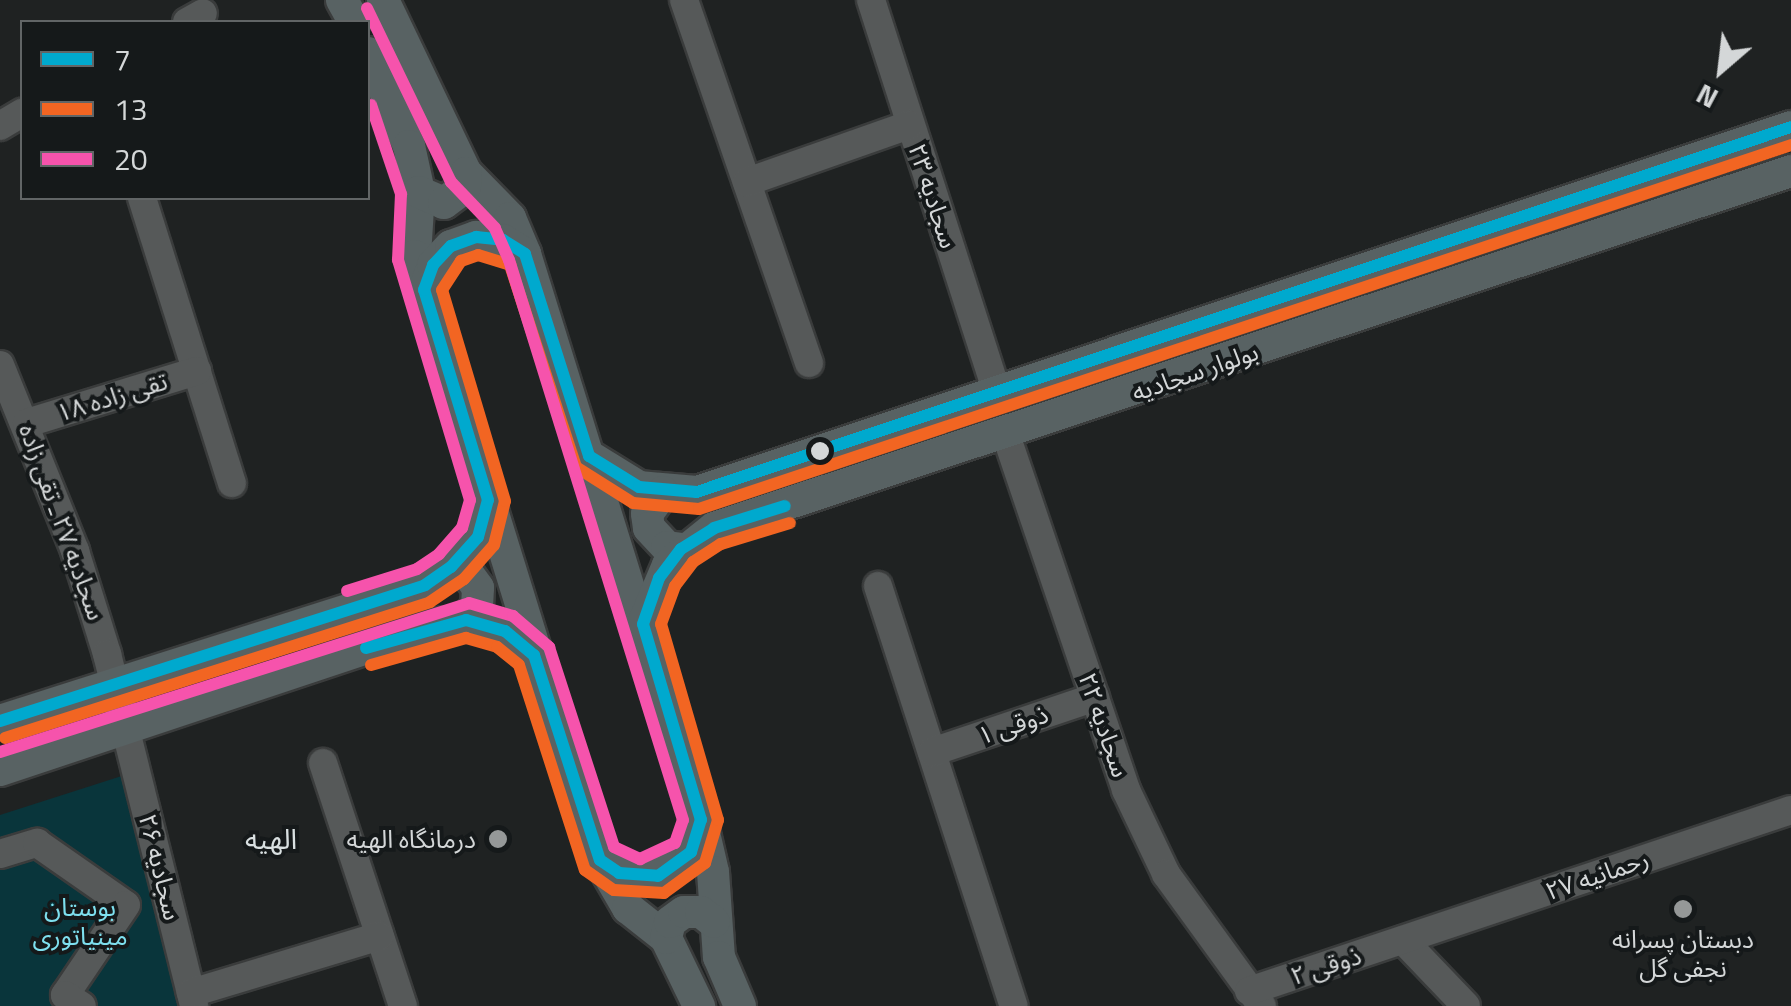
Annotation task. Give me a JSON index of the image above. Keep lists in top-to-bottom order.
{
  "streets": {
    "main road": ["بولوار سجادیه"],
    "street": [
      "سجادیه ۲۳",
      "تقی زاده ۱۸",
      "سجادیه ۲۷ ـ تقی زاده",
      "ذوقی ۱",
      "سجادیه ۲۲",
      "سجادیه ۲۶",
      "رحمانیه ۲۷",
      "ذوقی ۲"
    ]
  },
  "crossings": [
    ["سجادیه ۲۳", "بولوار سجادیه"],
    ["بولوار سجادیه", "سجادیه ۲۲"],
    ["تقی زاده ۱۸", "سجادیه ۲۷ ـ تقی زاده"],
    ["سجادیه ۲۷ ـ تقی زاده", "سجادیه ۲۶"],
    ["ذوقی ۱", "سجادیه ۲۲"],
    ["سجادیه ۲۲", "ذوقی ۲"],
    ["رحمانیه ۲۷", "ذوقی ۲"]
  ],
  "districts": ["الهیه"],
  "parks": ["بوستان مینیاتوری"],
  "places": ["درمانگاه الهیه", "دبستان پسرانه نجفی گل"],
  "lines": ["transit line 20", "transit line 7", "transit line 13"],
  "legend": ["7", "13", "20"],
  "north": "bottom left"
}
